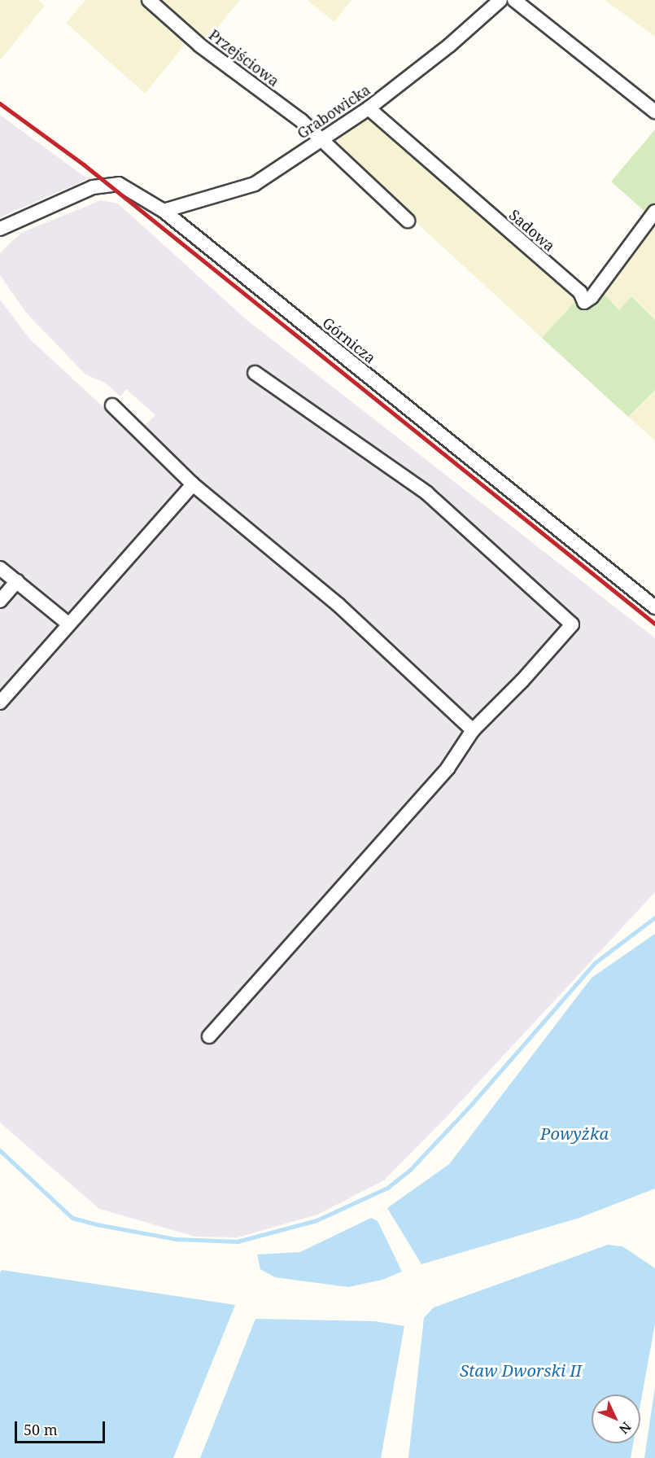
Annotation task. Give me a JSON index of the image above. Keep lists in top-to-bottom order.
{
  "streets": {
    "street": [
      "Przejściowa",
      "Grabowicka",
      "Sadowa",
      "Górnicza"
    ]
  },
  "crossings": [
    ["Przejściowa", "Grabowicka"],
    ["Grabowicka", "Sadowa"],
    ["Grabowicka", "Górnicza"]
  ],
  "water": ["Powyżka", "Staw Dworski II"],
  "scale_bar": "50 m",
  "north": "bottom right"
}
